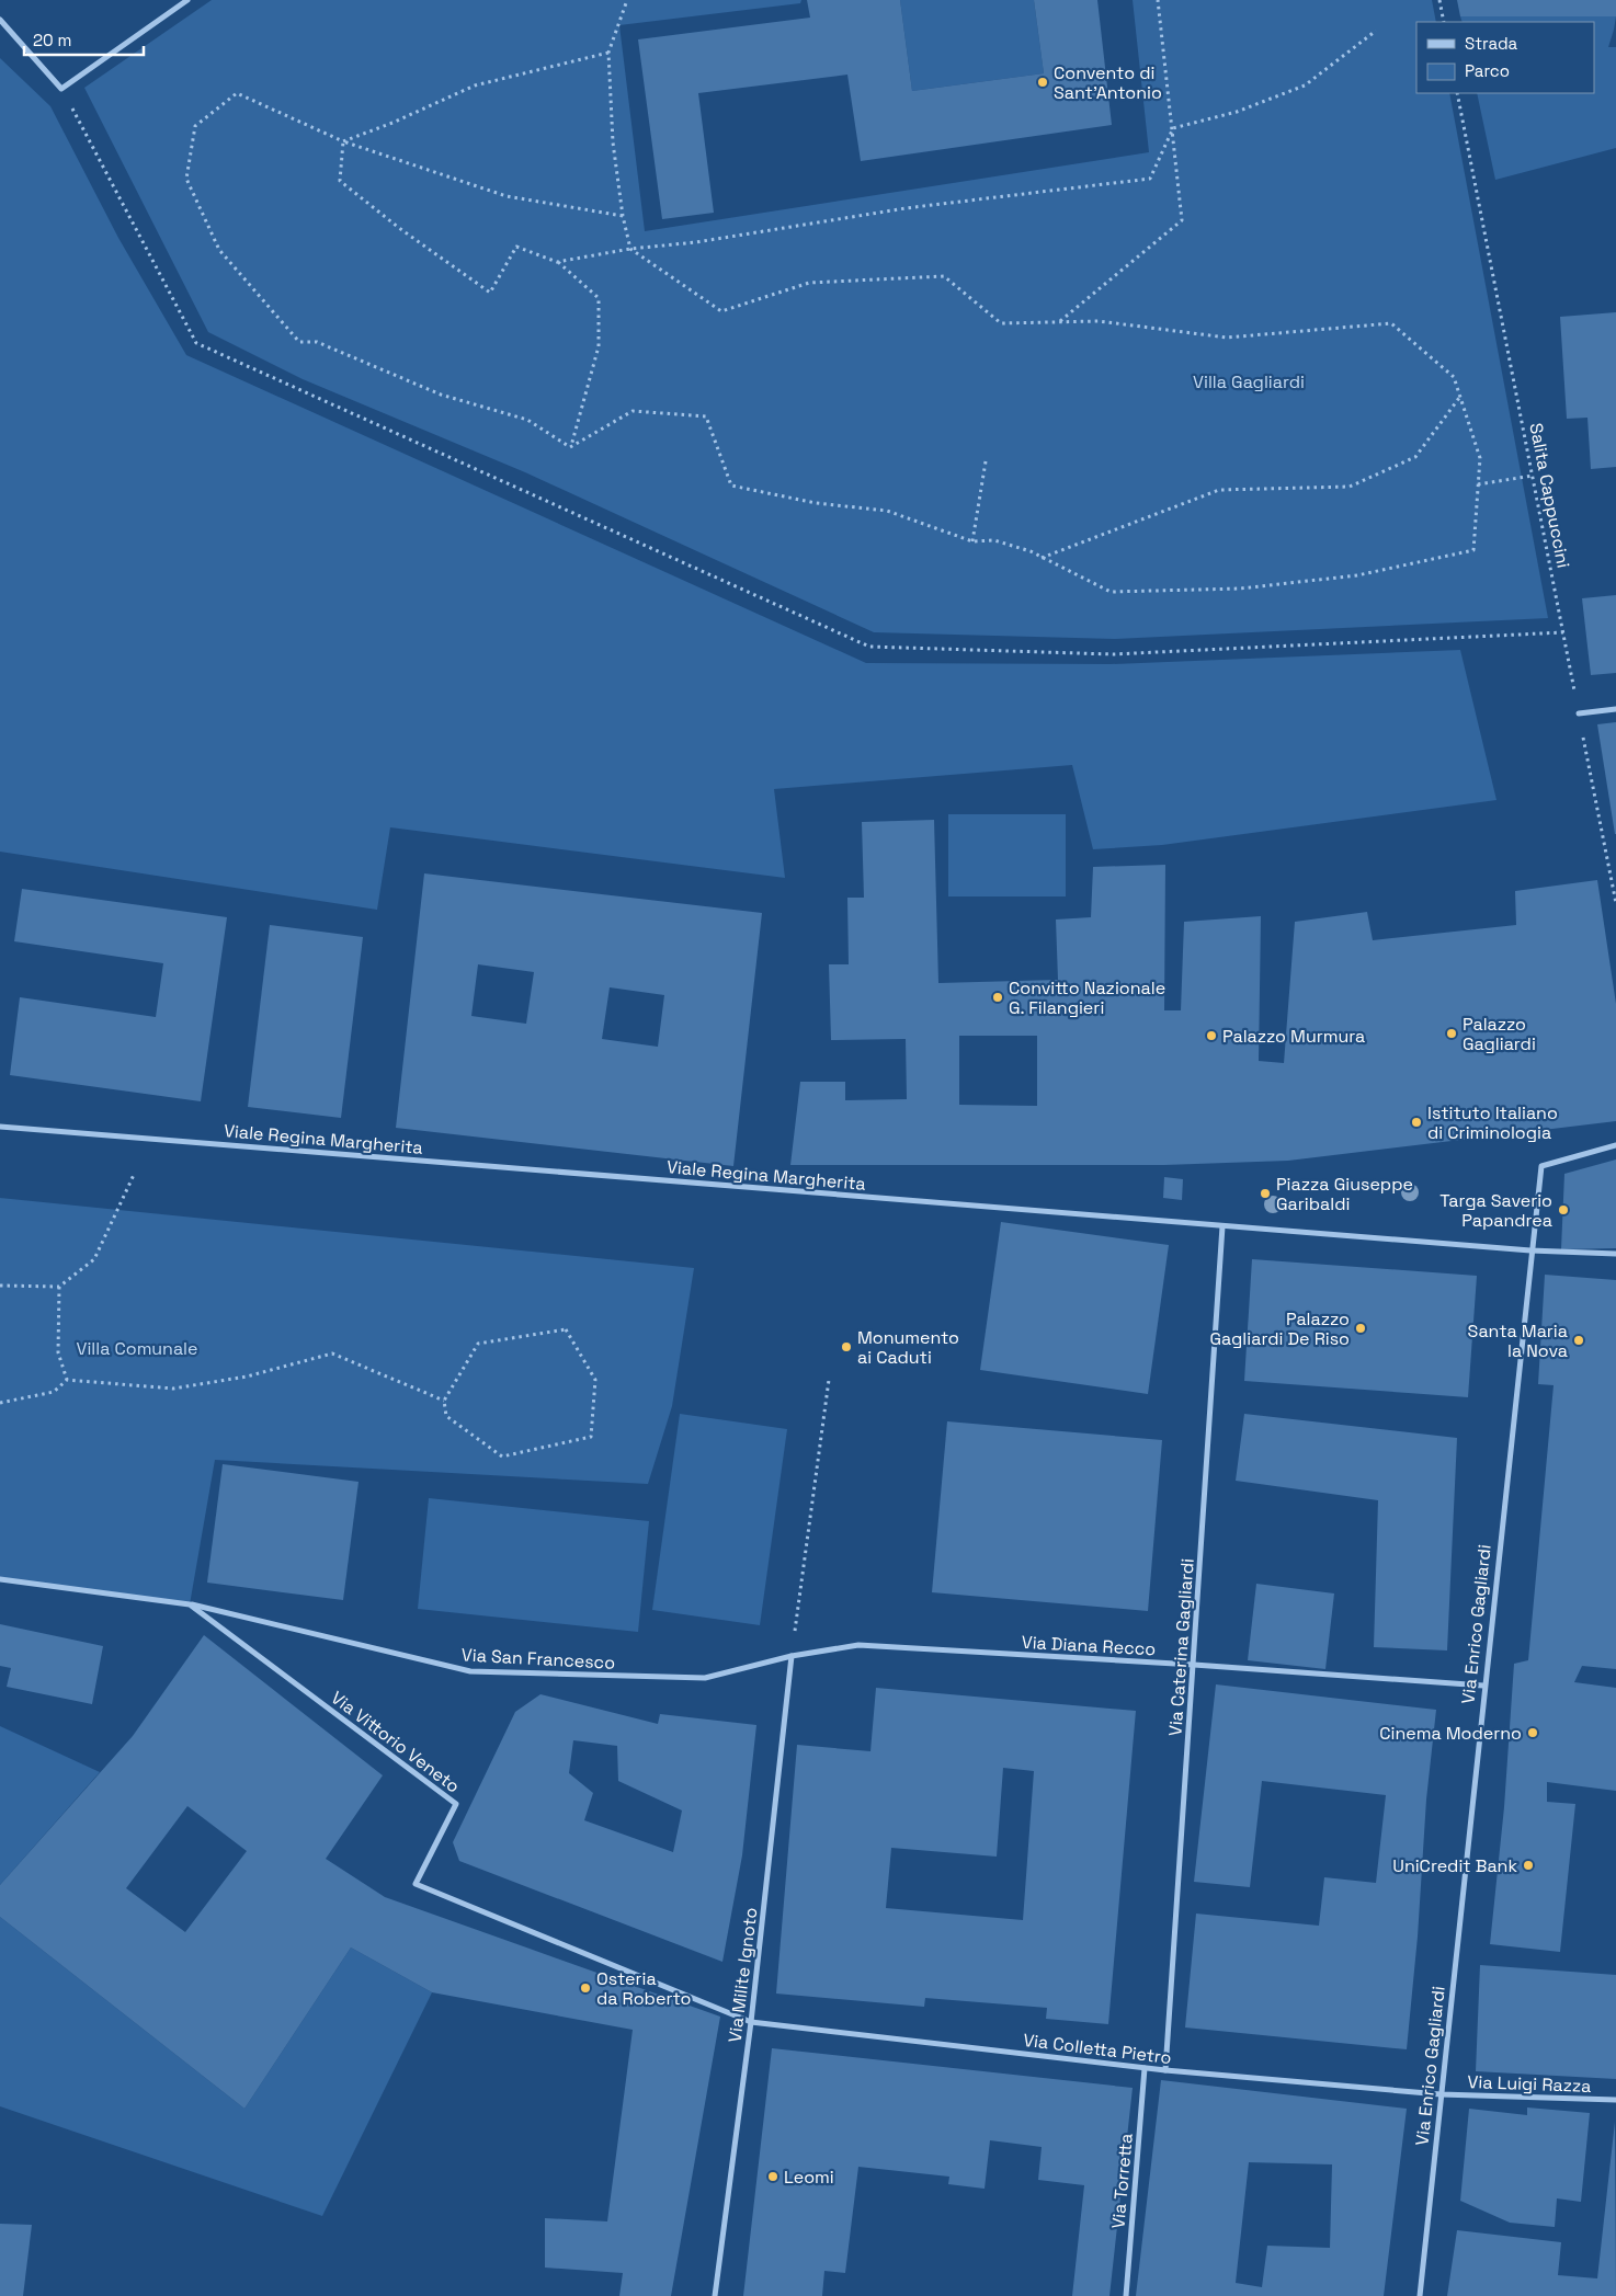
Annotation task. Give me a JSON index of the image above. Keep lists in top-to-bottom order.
{
  "streets": {
    "street": [
      "Viale Regina Margherita",
      "Via Enrico Gagliardi",
      "Via Diana Recco",
      "Via Caterina Gagliardi",
      "Via San Francesco",
      "Via Vittorio Veneto",
      "Via Milite Ignoto",
      "Via Colletta Pietro",
      "Via Luigi Razza",
      "Via Torretta"
    ],
    "path": ["Salita Cappuccini"]
  },
  "crossings": [
    ["Viale Regina Margherita", "Via Enrico Gagliardi"],
    ["Viale Regina Margherita", "Via Caterina Gagliardi"],
    ["Via Enrico Gagliardi", "Via Diana Recco"],
    ["Via Enrico Gagliardi", "Via Colletta Pietro"],
    ["Via Enrico Gagliardi", "Via Luigi Razza"],
    ["Via Diana Recco", "Via Caterina Gagliardi"],
    ["Via Diana Recco", "Via San Francesco"],
    ["Via Diana Recco", "Via Milite Ignoto"],
    ["Via Caterina Gagliardi", "Via Colletta Pietro"],
    ["Via San Francesco", "Via Vittorio Veneto"],
    ["Via San Francesco", "Via Milite Ignoto"],
    ["Via Vittorio Veneto", "Via Milite Ignoto"],
    ["Via Vittorio Veneto", "Via Colletta Pietro"],
    ["Via Milite Ignoto", "Via Colletta Pietro"],
    ["Via Colletta Pietro", "Via Luigi Razza"],
    ["Via Colletta Pietro", "Via Torretta"]
  ],
  "parks": ["Villa Gagliardi", "Villa Comunale"],
  "places": [
    "Convento di Sant'Antonio",
    "Convitto Nazionale G. Filangieri",
    "Palazzo Gagliardi",
    "Palazzo Murmura",
    "Istituto Italiano di Criminologia",
    "Piazza Giuseppe Garibaldi",
    "Targa Saverio Papandrea",
    "Palazzo Gagliardi De Riso",
    "Santa Maria la Nova",
    "Monumento ai Caduti",
    "Cinema Moderno",
    "UniCredit Bank",
    "Osteria da Roberto",
    "Leomi"
  ],
  "legend": ["Strada", "Parco"],
  "scale_bar": "20 m"
}
